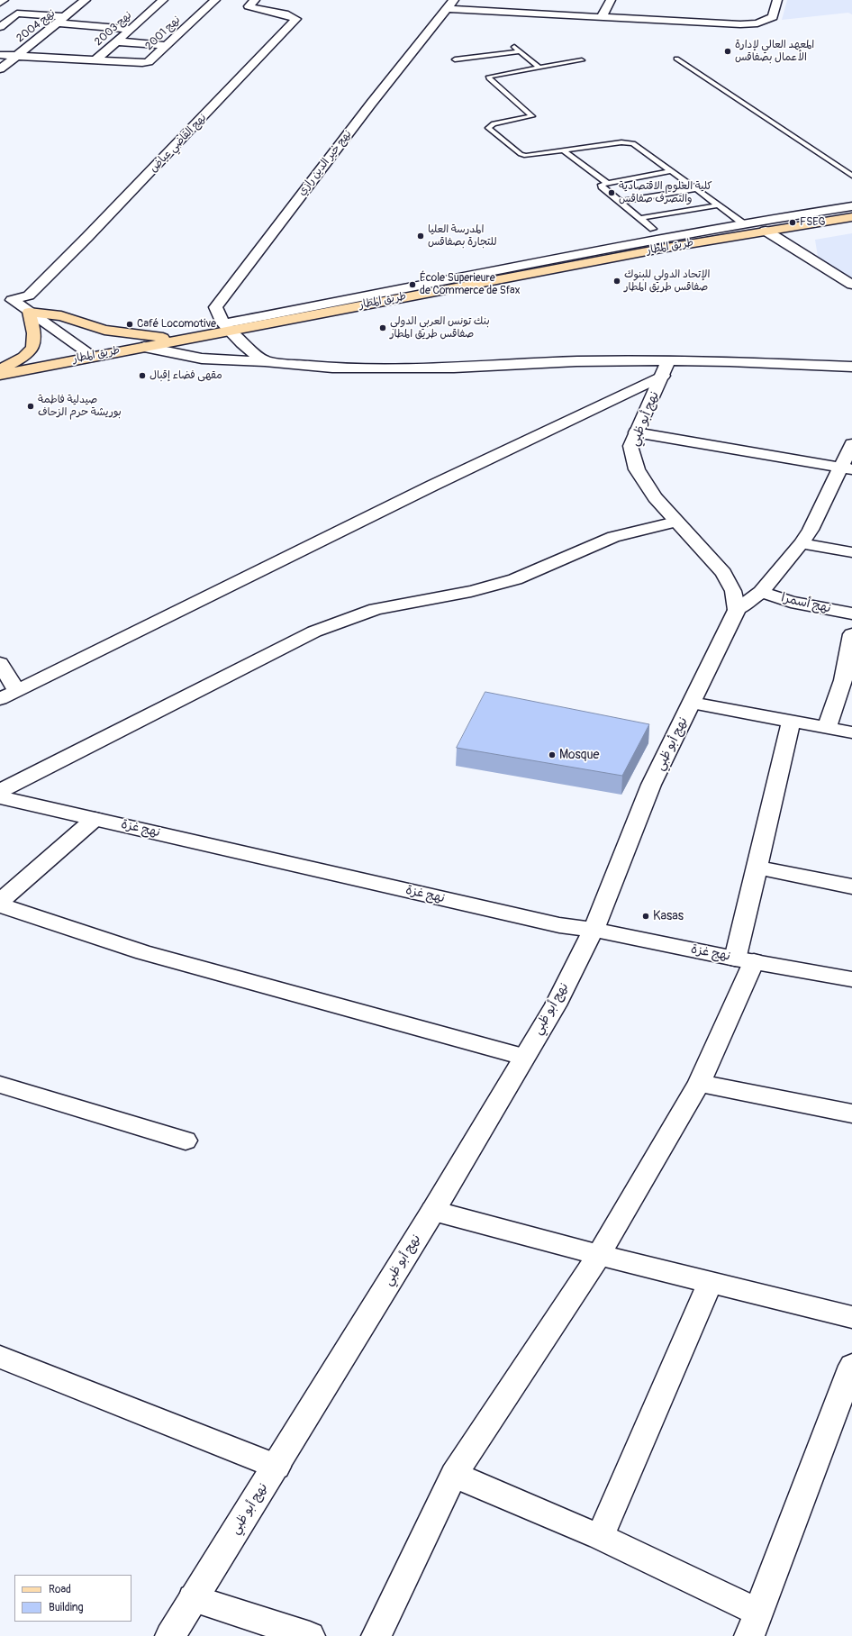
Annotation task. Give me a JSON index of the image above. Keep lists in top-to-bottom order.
{
  "streets": {
    "main road": ["طريق المطار"],
    "street": [
      "نهج 2004",
      "نهج 2003",
      "نهج 2001",
      "نهج القاضي عياض",
      "نهج خير الدين رازي",
      "نهج أبو ظبي",
      "نهج أسمرا",
      "نهج غزة"
    ]
  },
  "crossings": [
    ["نهج 2004", "نهج 2001"],
    ["نهج 2003", "نهج 2001"],
    ["نهج خير الدين رازي", "طريق المطار"],
    ["نهج أبو ظبي", "نهج غزة"]
  ],
  "places": [
    "المعهد العالي لإدارة الأعمال بصفاقس",
    "كلية العلوم الاقتصادية والتصرف صفاقس",
    "FSEG",
    "المدرسة العليا للتجارة بصفاقس",
    "الإتحاد الدولي للبنوك صفاقس طريق المطار",
    "École Superieure de Commerce de Sfax",
    "Café Locomotive",
    "بنك تونس العربي الدولي صفاقس طريق المطار",
    "مقهى فضاء إقبال",
    "صيدلية فاطمة بوريشة حرم الزحاف",
    "Mosque",
    "Kasas"
  ],
  "legend": ["Road", "Building"]
}
